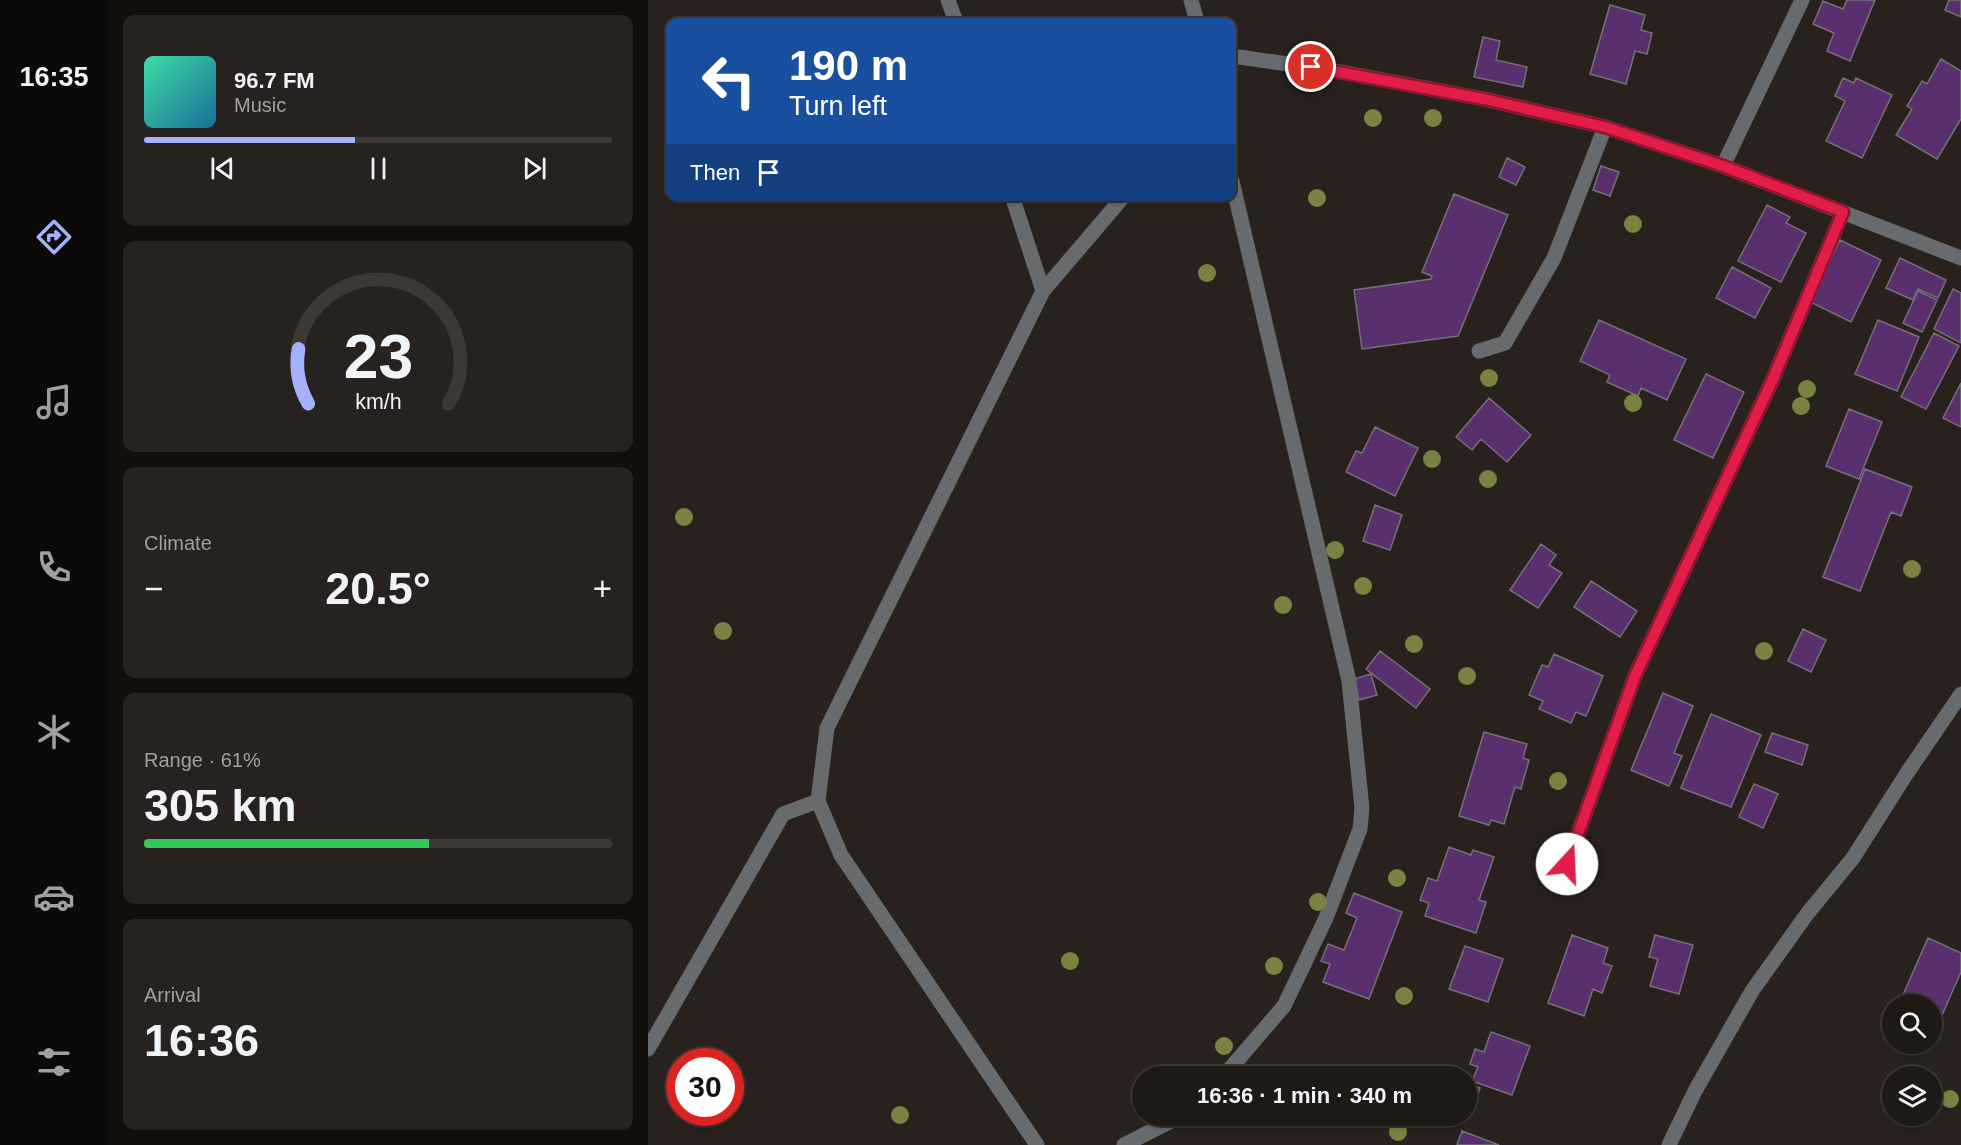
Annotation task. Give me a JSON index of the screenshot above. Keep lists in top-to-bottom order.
{
  "page": {
    "tabs": "16:35",
    "turn": ["190 m", "Turn left"],
    "song": ["96.7 FM", "Music"],
    "then": "Then",
    "tile": [
      "Climate",
      ["Range · 61%", "305 km"],
      ["Arrival", "16:36"]
    ],
    "heat": ["−", "20.5°", "+"],
    "limit": "30",
    "trip": "16:36 · 1 min · 340 m",
    "gauge": ["23", "km/h"]
  }
}
